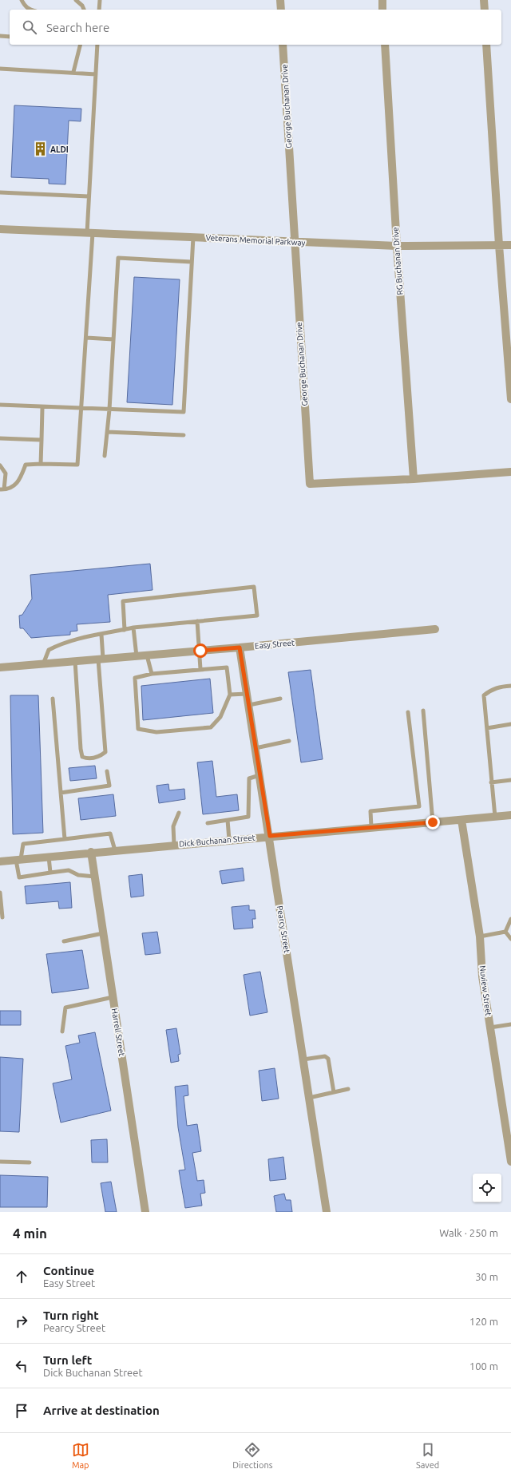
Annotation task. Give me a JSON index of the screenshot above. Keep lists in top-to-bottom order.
{
  "streets": {
    "street": [
      "George Buchanan Drive",
      "Veterans Memorial Parkway",
      "RG Buchanan Drive",
      "Easy Street",
      "Dick Buchanan Street",
      "Pearcy Street",
      "Nuview Street",
      "Harrell Street"
    ]
  },
  "crossings": [
    ["George Buchanan Drive", "Veterans Memorial Parkway"],
    ["George Buchanan Drive", "RG Buchanan Drive"],
    ["Veterans Memorial Parkway", "RG Buchanan Drive"],
    ["Easy Street", "Pearcy Street"],
    ["Dick Buchanan Street", "Pearcy Street"],
    ["Dick Buchanan Street", "Nuview Street"],
    ["Dick Buchanan Street", "Harrell Street"]
  ],
  "places": {
    "building": ["ALDI"]
  },
  "page": {
    "search": "Search here",
    "heading": ["4 min", "Walk · 250 m"],
    "list": [
      ["Continue", "Easy Street", "30 m"],
      ["Turn right", "Pearcy Street", "120 m"],
      ["Turn left", "Dick Buchanan Street", "100 m"],
      "Arrive at destination"
    ],
    "nav": ["Map", "Directions", "Saved"]
  }
}
